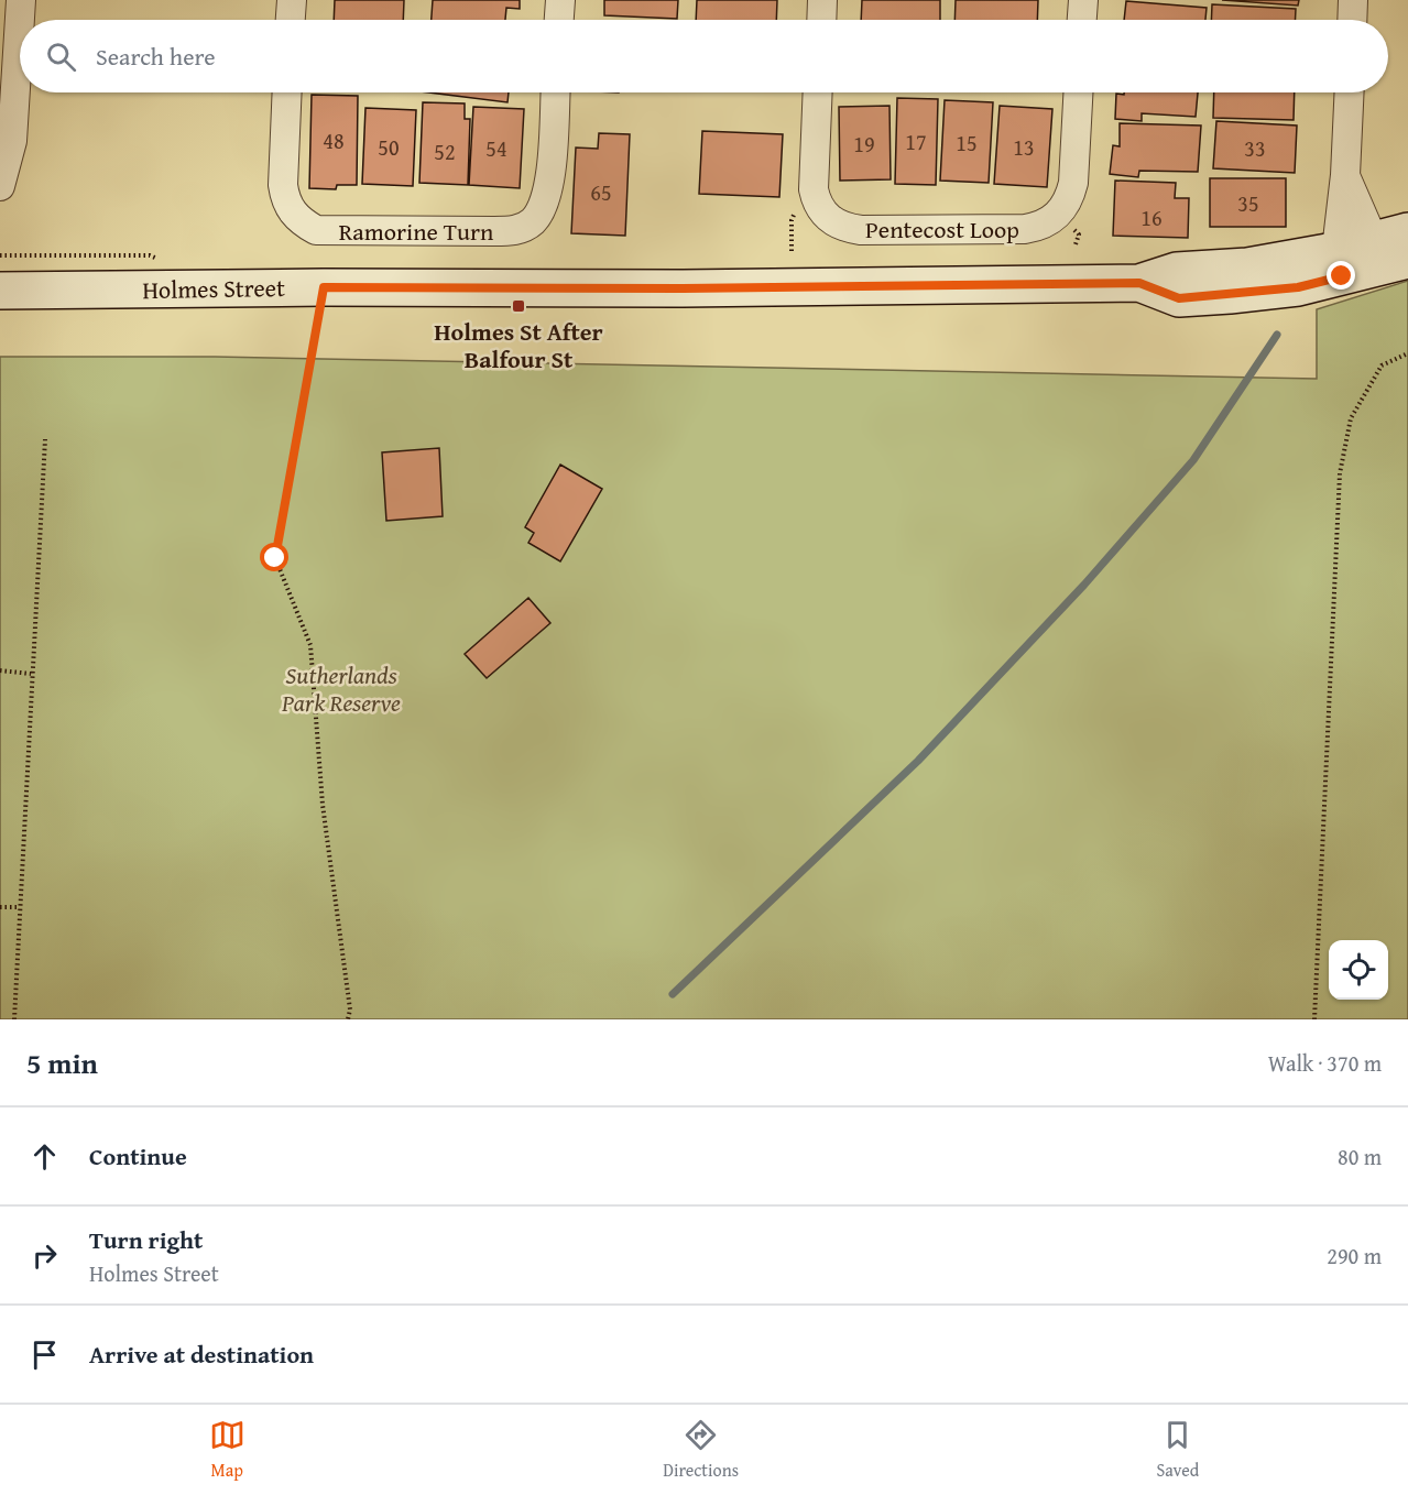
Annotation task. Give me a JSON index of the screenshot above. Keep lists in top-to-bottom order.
{
  "streets": {
    "main road": ["Holmes Street"],
    "street": ["Pentecost Loop", "Ramorine Turn"]
  },
  "parks": ["Sutherlands Park Reserve"],
  "places": {
    "transit": ["Holmes St After Balfour St"]
  },
  "house_numbers": [
    "48",
    "17",
    "15",
    "19",
    "50",
    "13",
    "54",
    "33",
    "52",
    "65",
    "35",
    "16"
  ],
  "page": {
    "search": "Search here",
    "heading": ["5 min", "Walk · 370 m"],
    "list": [
      ["Continue", "80 m"],
      ["Turn right", "Holmes Street", "290 m"],
      "Arrive at destination"
    ],
    "nav": ["Map", "Directions", "Saved"]
  }
}
